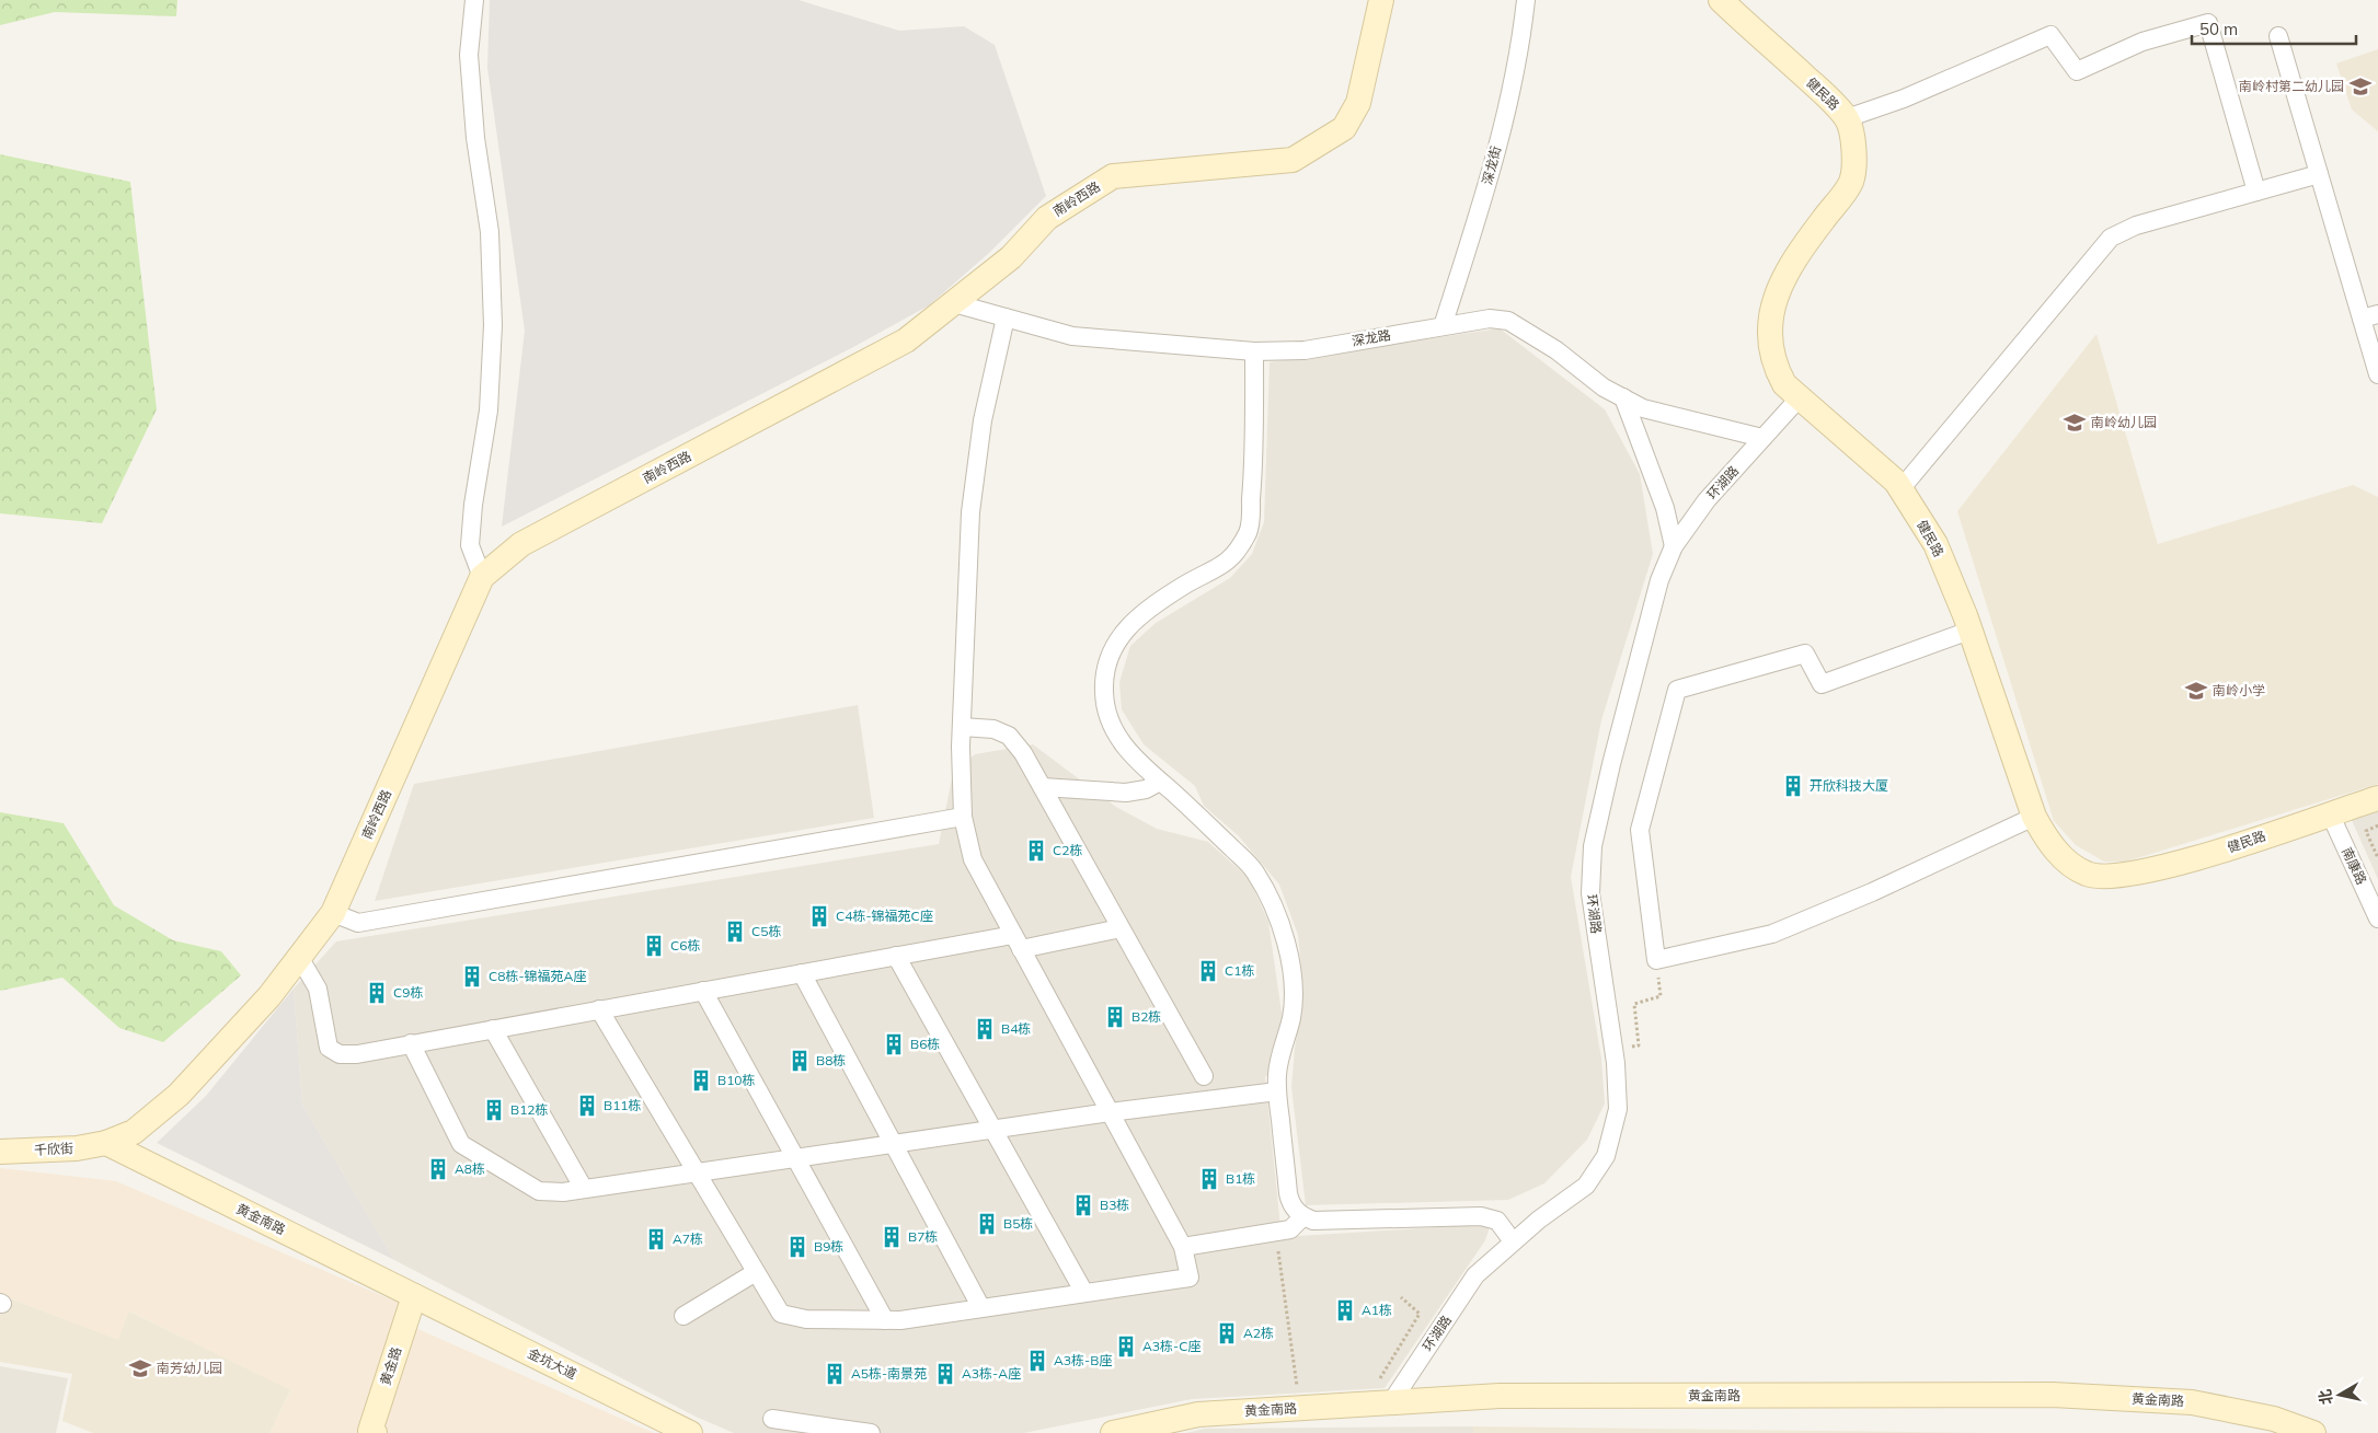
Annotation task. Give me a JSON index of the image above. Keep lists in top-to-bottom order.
{
  "streets": {
    "street": [
      "健民路",
      "深龙街",
      "南岭西路",
      "深龙路",
      "环湖路",
      "南康路",
      "千欣街",
      "黄金南路",
      "金坑大道",
      "黄金路"
    ]
  },
  "crossings": [
    ["健民路", "环湖路"],
    ["健民路", "南康路"],
    ["深龙街", "深龙路"],
    ["南岭西路", "深龙路"],
    ["南岭西路", "千欣街"],
    ["南岭西路", "黄金南路"],
    ["深龙路", "环湖路"],
    ["环湖路", "黄金南路"],
    ["千欣街", "黄金南路"],
    ["黄金南路", "金坑大道"],
    ["黄金南路", "黄金路"],
    ["金坑大道", "黄金路"]
  ],
  "places": {
    "school or university": [
      "南岭村第二幼儿园",
      "南岭幼儿园",
      "南岭小学",
      "南芳幼儿园"
    ],
    "building": [
      "开欣科技大厦",
      "C2栋",
      "C4栋-锦福苑C座",
      "C5栋",
      "C6栋",
      "C1栋",
      "C8栋-锦福苑A座",
      "C9栋",
      "B2栋",
      "B4栋",
      "B6栋",
      "B8栋",
      "B10栋",
      "B11栋",
      "B12栋",
      "A8栋",
      "B1栋",
      "B3栋",
      "B5栋",
      "B7栋",
      "A7栋",
      "B9栋",
      "A1栋",
      "A2栋",
      "A3栋-C座",
      "A3栋-B座",
      "A5栋-南景苑",
      "A3栋-A座"
    ]
  },
  "scale_bar": "50 m",
  "north": "left"
}
